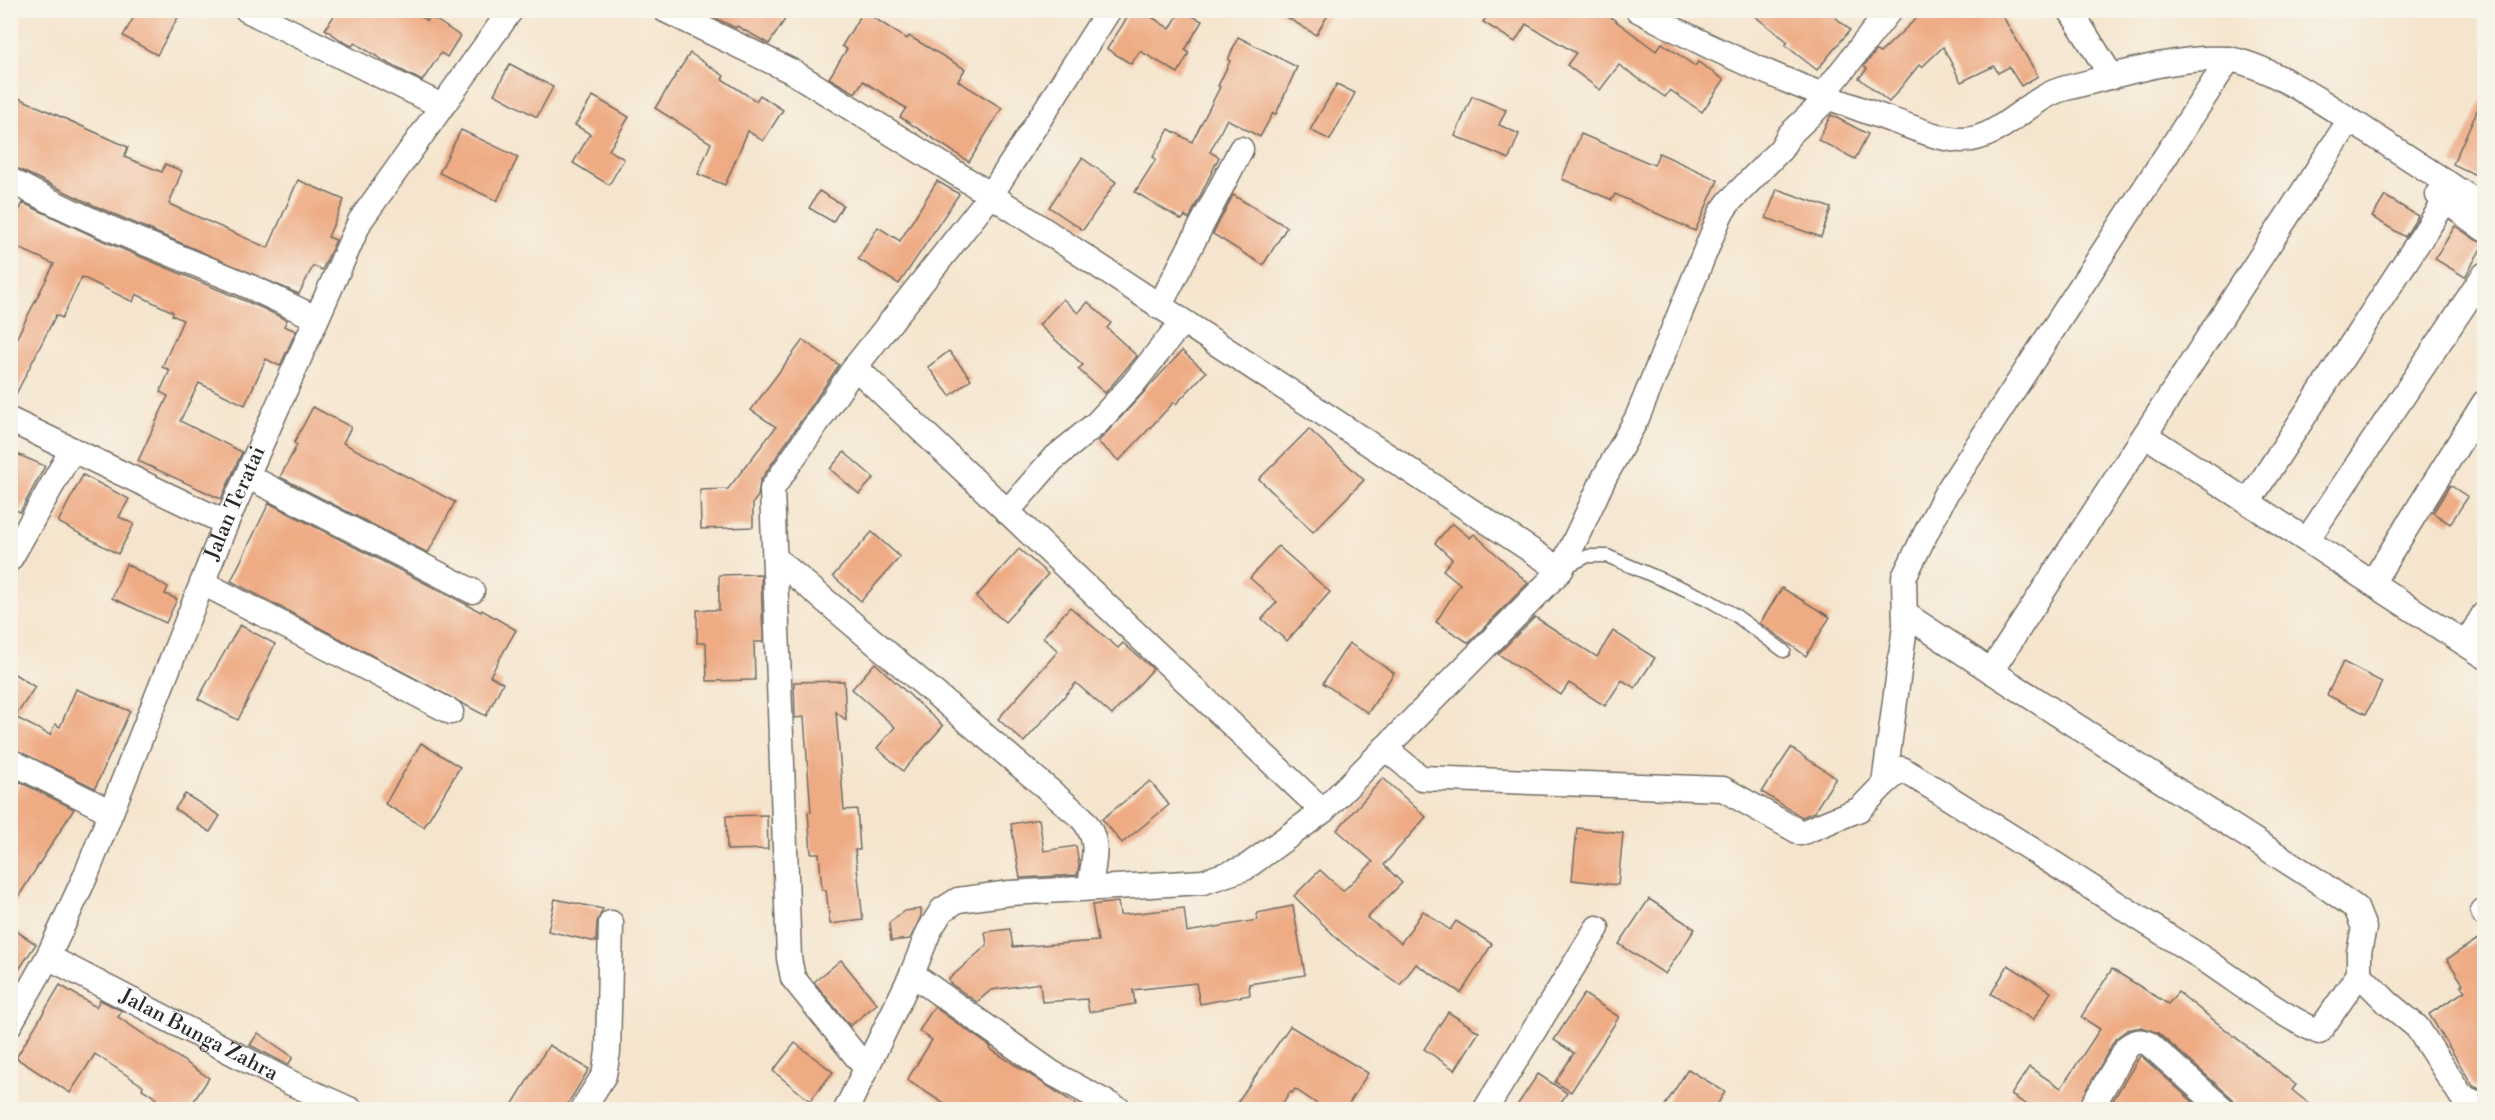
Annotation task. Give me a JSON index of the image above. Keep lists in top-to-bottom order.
{
  "streets": {
    "street": ["Jalan Teratai", "Jalan Bunga Zahra"]
  },
  "crossings": [
    ["Jalan Teratai", "Jalan Bunga Zahra"]
  ]
}
